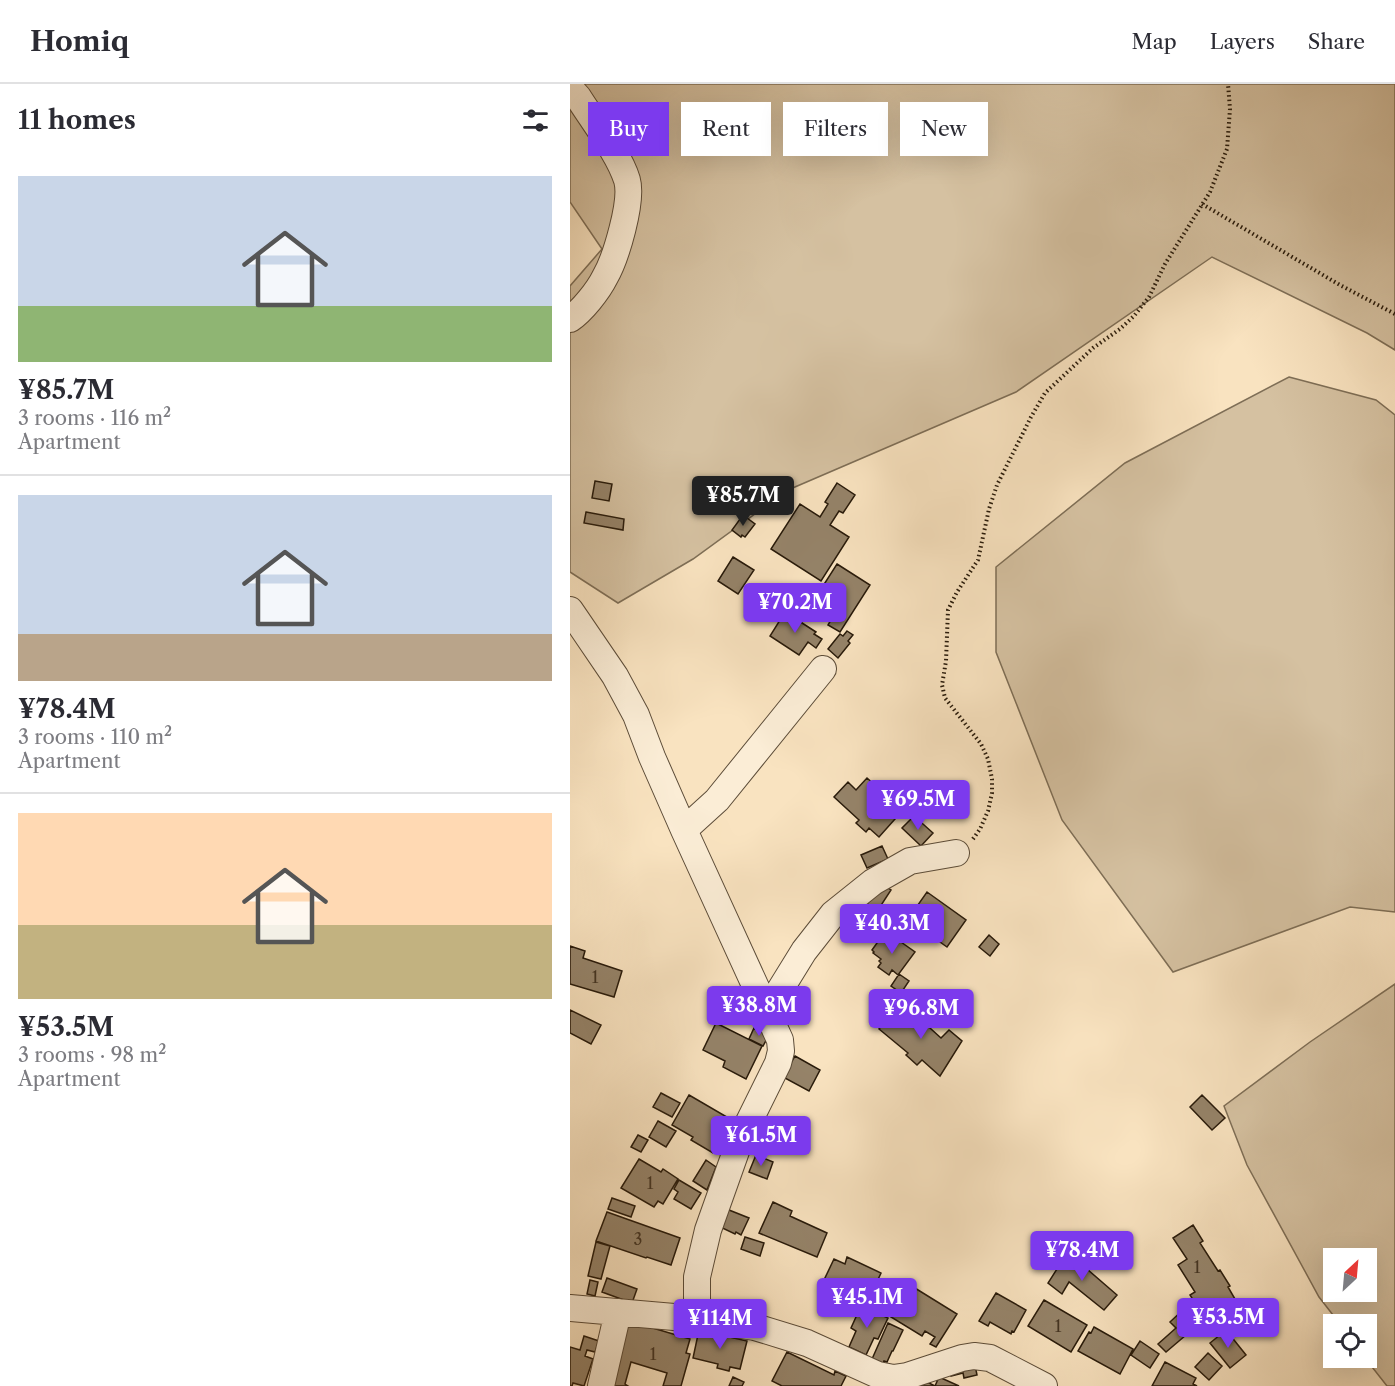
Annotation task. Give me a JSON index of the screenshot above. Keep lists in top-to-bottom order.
{
  "house_numbers": [
    "1",
    "1",
    "3",
    "1",
    "1",
    "1"
  ],
  "north": "top right",
  "page": {
    "header": "Homiq",
    "nav": ["Map", "Layers", "Share"],
    "heading": "11 homes",
    "chip": [
      "Buy",
      "Rent",
      "Filters",
      "New"
    ],
    "list": [
      {
        "name": "¥85.7M",
        "note": "3 rooms · 116 m² · Apartment"
      },
      {
        "name": "¥78.4M",
        "note": "3 rooms · 110 m² · Apartment"
      },
      {
        "name": "¥53.5M",
        "note": "3 rooms · 98 m² · Apartment"
      }
    ],
    "price": [
      "¥85.7M",
      "¥70.2M",
      "¥69.5M",
      "¥40.3M",
      "¥38.8M",
      "¥96.8M",
      "¥61.5M",
      "¥78.4M",
      "¥45.1M",
      "¥53.5M",
      "¥114M"
    ]
  }
}
